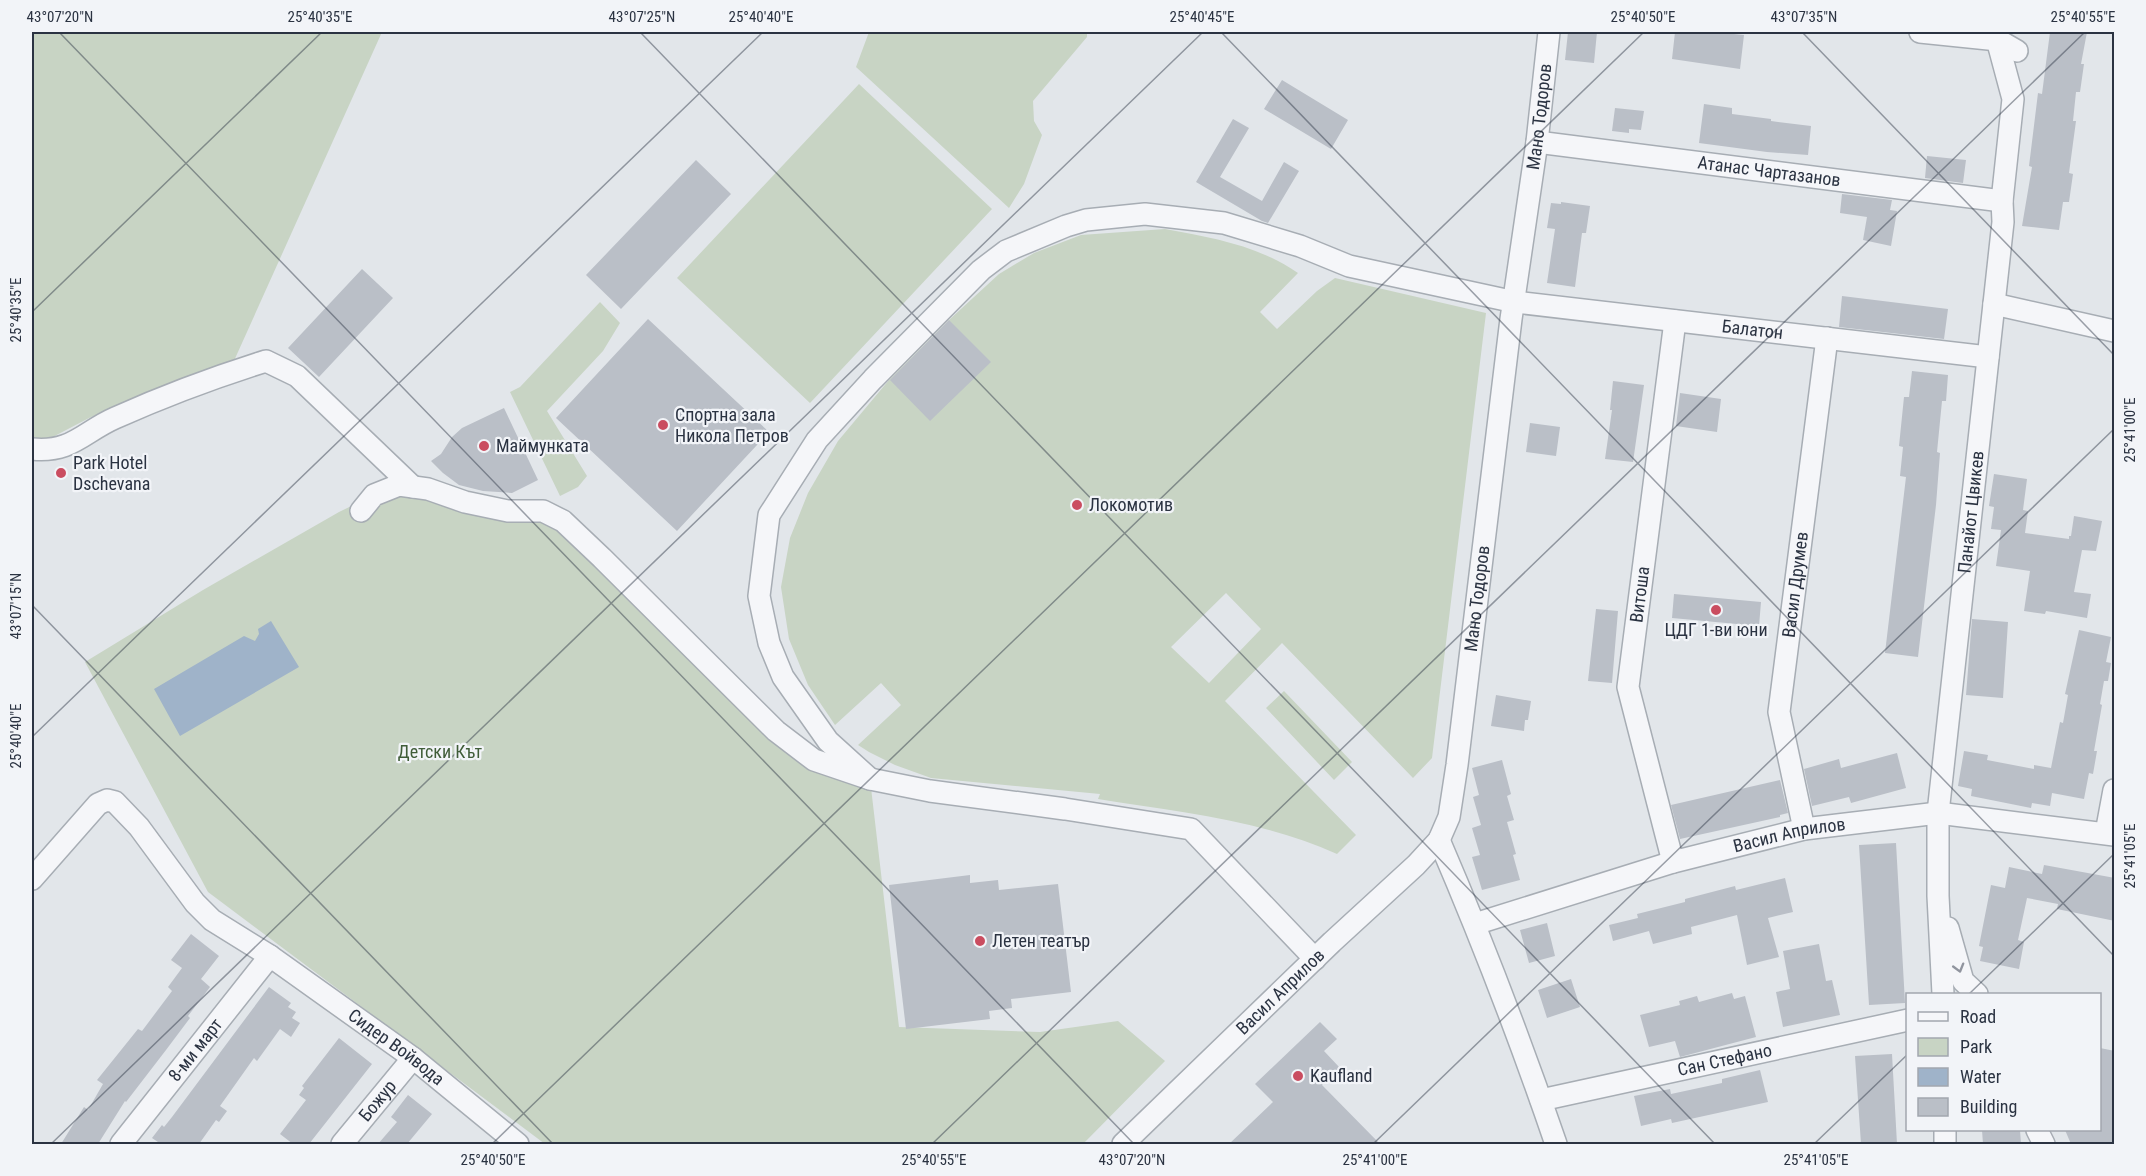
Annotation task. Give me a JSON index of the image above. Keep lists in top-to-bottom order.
{
  "streets": {
    "street": [
      "Мано Тодоров",
      "Атанас Чартазанов",
      "Балатон",
      "Панайот Цвикев",
      "Васил Друмев",
      "Витоша",
      "Васил Априлов",
      "Сидер Войвода",
      "8-ми март",
      "Сан Стефано",
      "Божур"
    ]
  },
  "crossings": [
    ["Мано Тодоров", "Атанас Чартазанов"],
    ["Мано Тодоров", "Балатон"],
    ["Мано Тодоров", "Васил Априлов"],
    ["Атанас Чартазанов", "Панайот Цвикев"],
    ["Балатон", "Панайот Цвикев"],
    ["Балатон", "Васил Друмев"],
    ["Балатон", "Витоша"],
    ["Панайот Цвикев", "Васил Априлов"],
    ["Васил Друмев", "Васил Априлов"],
    ["Витоша", "Васил Априлов"],
    ["Сидер Войвода", "8-ми март"],
    ["Сидер Войвода", "Божур"]
  ],
  "parks": ["Детски Кът"],
  "places": [
    "Спортна зала Никола Петров",
    "Маймунката",
    "Park Hotel Dschevana",
    "Локомотив",
    "ЦДГ 1-ви юни",
    "Летен театър",
    "Kaufland"
  ],
  "legend": [
    "Road",
    "Park",
    "Water",
    "Building"
  ],
  "coordinates": [
    "43°07'20\"N",
    "25°40'35\"E",
    "43°07'25\"N",
    "25°40'40\"E",
    "25°40'45\"E",
    "25°40'50\"E",
    "43°07'35\"N",
    "25°40'55\"E",
    "25°41'00\"E",
    "43°07'15\"N",
    "25°41'05\"E"
  ]
}
